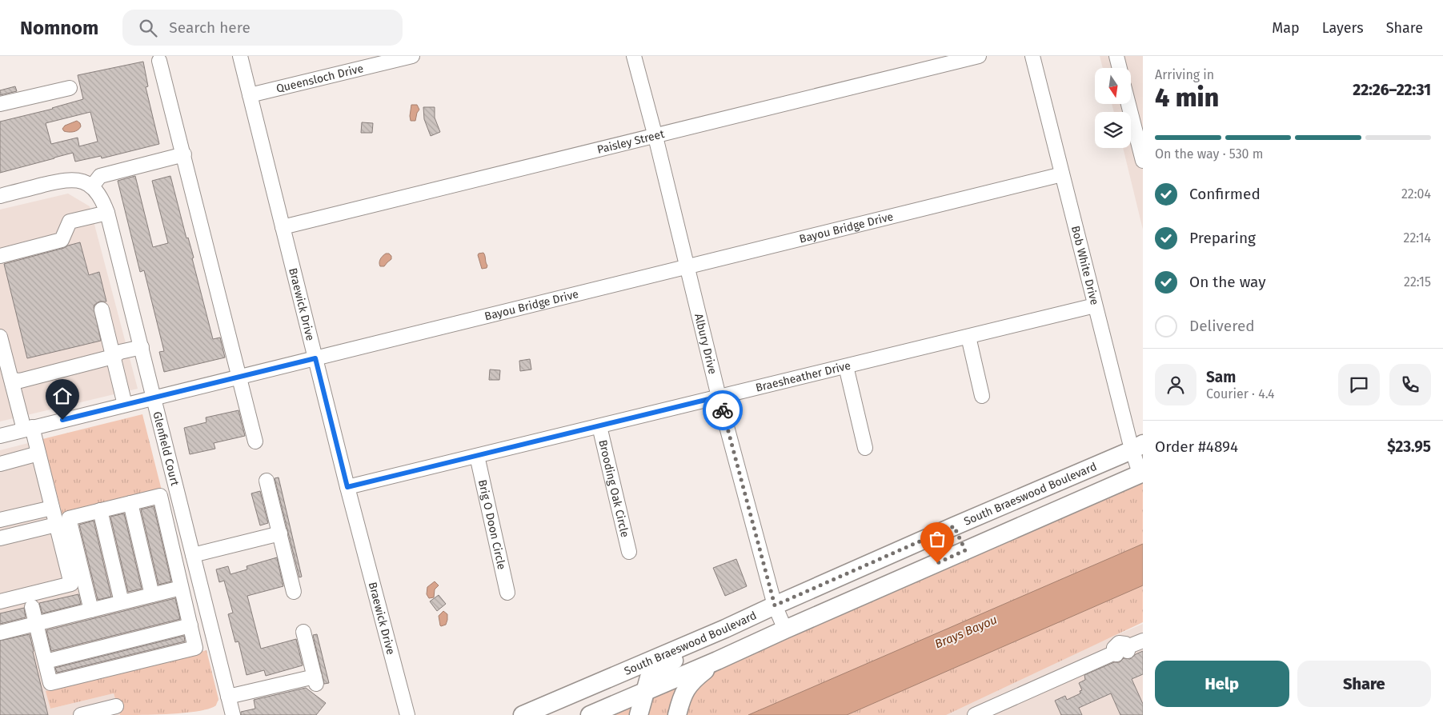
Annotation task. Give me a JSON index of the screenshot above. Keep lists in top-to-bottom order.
{
  "streets": {
    "main road": ["South Braeswood Boulevard"],
    "street": [
      "Queensloch Drive",
      "Paisley Street",
      "Bayou Bridge Drive",
      "Bob White Drive",
      "Braewick Drive",
      "Albury Drive",
      "Braesheather Drive",
      "Glenfield Court",
      "Brooding Oak Circle",
      "Brig O Doon Circle"
    ]
  },
  "crossings": [
    ["Queensloch Drive", "Braewick Drive"],
    ["Paisley Street", "Braewick Drive"],
    ["Paisley Street", "Albury Drive"],
    ["Bayou Bridge Drive", "Bob White Drive"],
    ["Bayou Bridge Drive", "Braewick Drive"],
    ["Bayou Bridge Drive", "Albury Drive"],
    ["Bayou Bridge Drive", "Glenfield Court"],
    ["Bob White Drive", "Braesheather Drive"],
    ["Bob White Drive", "South Braeswood Boulevard"],
    ["Braewick Drive", "Braesheather Drive"],
    ["Albury Drive", "Braesheather Drive"],
    ["Albury Drive", "South Braeswood Boulevard"],
    ["Braesheather Drive", "Brooding Oak Circle"],
    ["Braesheather Drive", "Brig O Doon Circle"]
  ],
  "water": ["Brays Bayou"],
  "north": "bottom",
  "page": {
    "header": "Nomnom",
    "search": "Search here",
    "nav": ["Map", "Layers", "Share"],
    "heading": ["4 min", "Arriving in", "22:26–22:31"],
    "panel": [
      "Sam",
      "Courier · 4.4",
      "Order #4894",
      "$23.95"
    ],
    "bar": "On the way · 530 m",
    "list": [
      ["Confirmed", "22:04"],
      ["Preparing", "22:14"],
      ["On the way", "22:15"],
      "Delivered"
    ],
    "buttons": ["Help", "Share"]
  }
}
